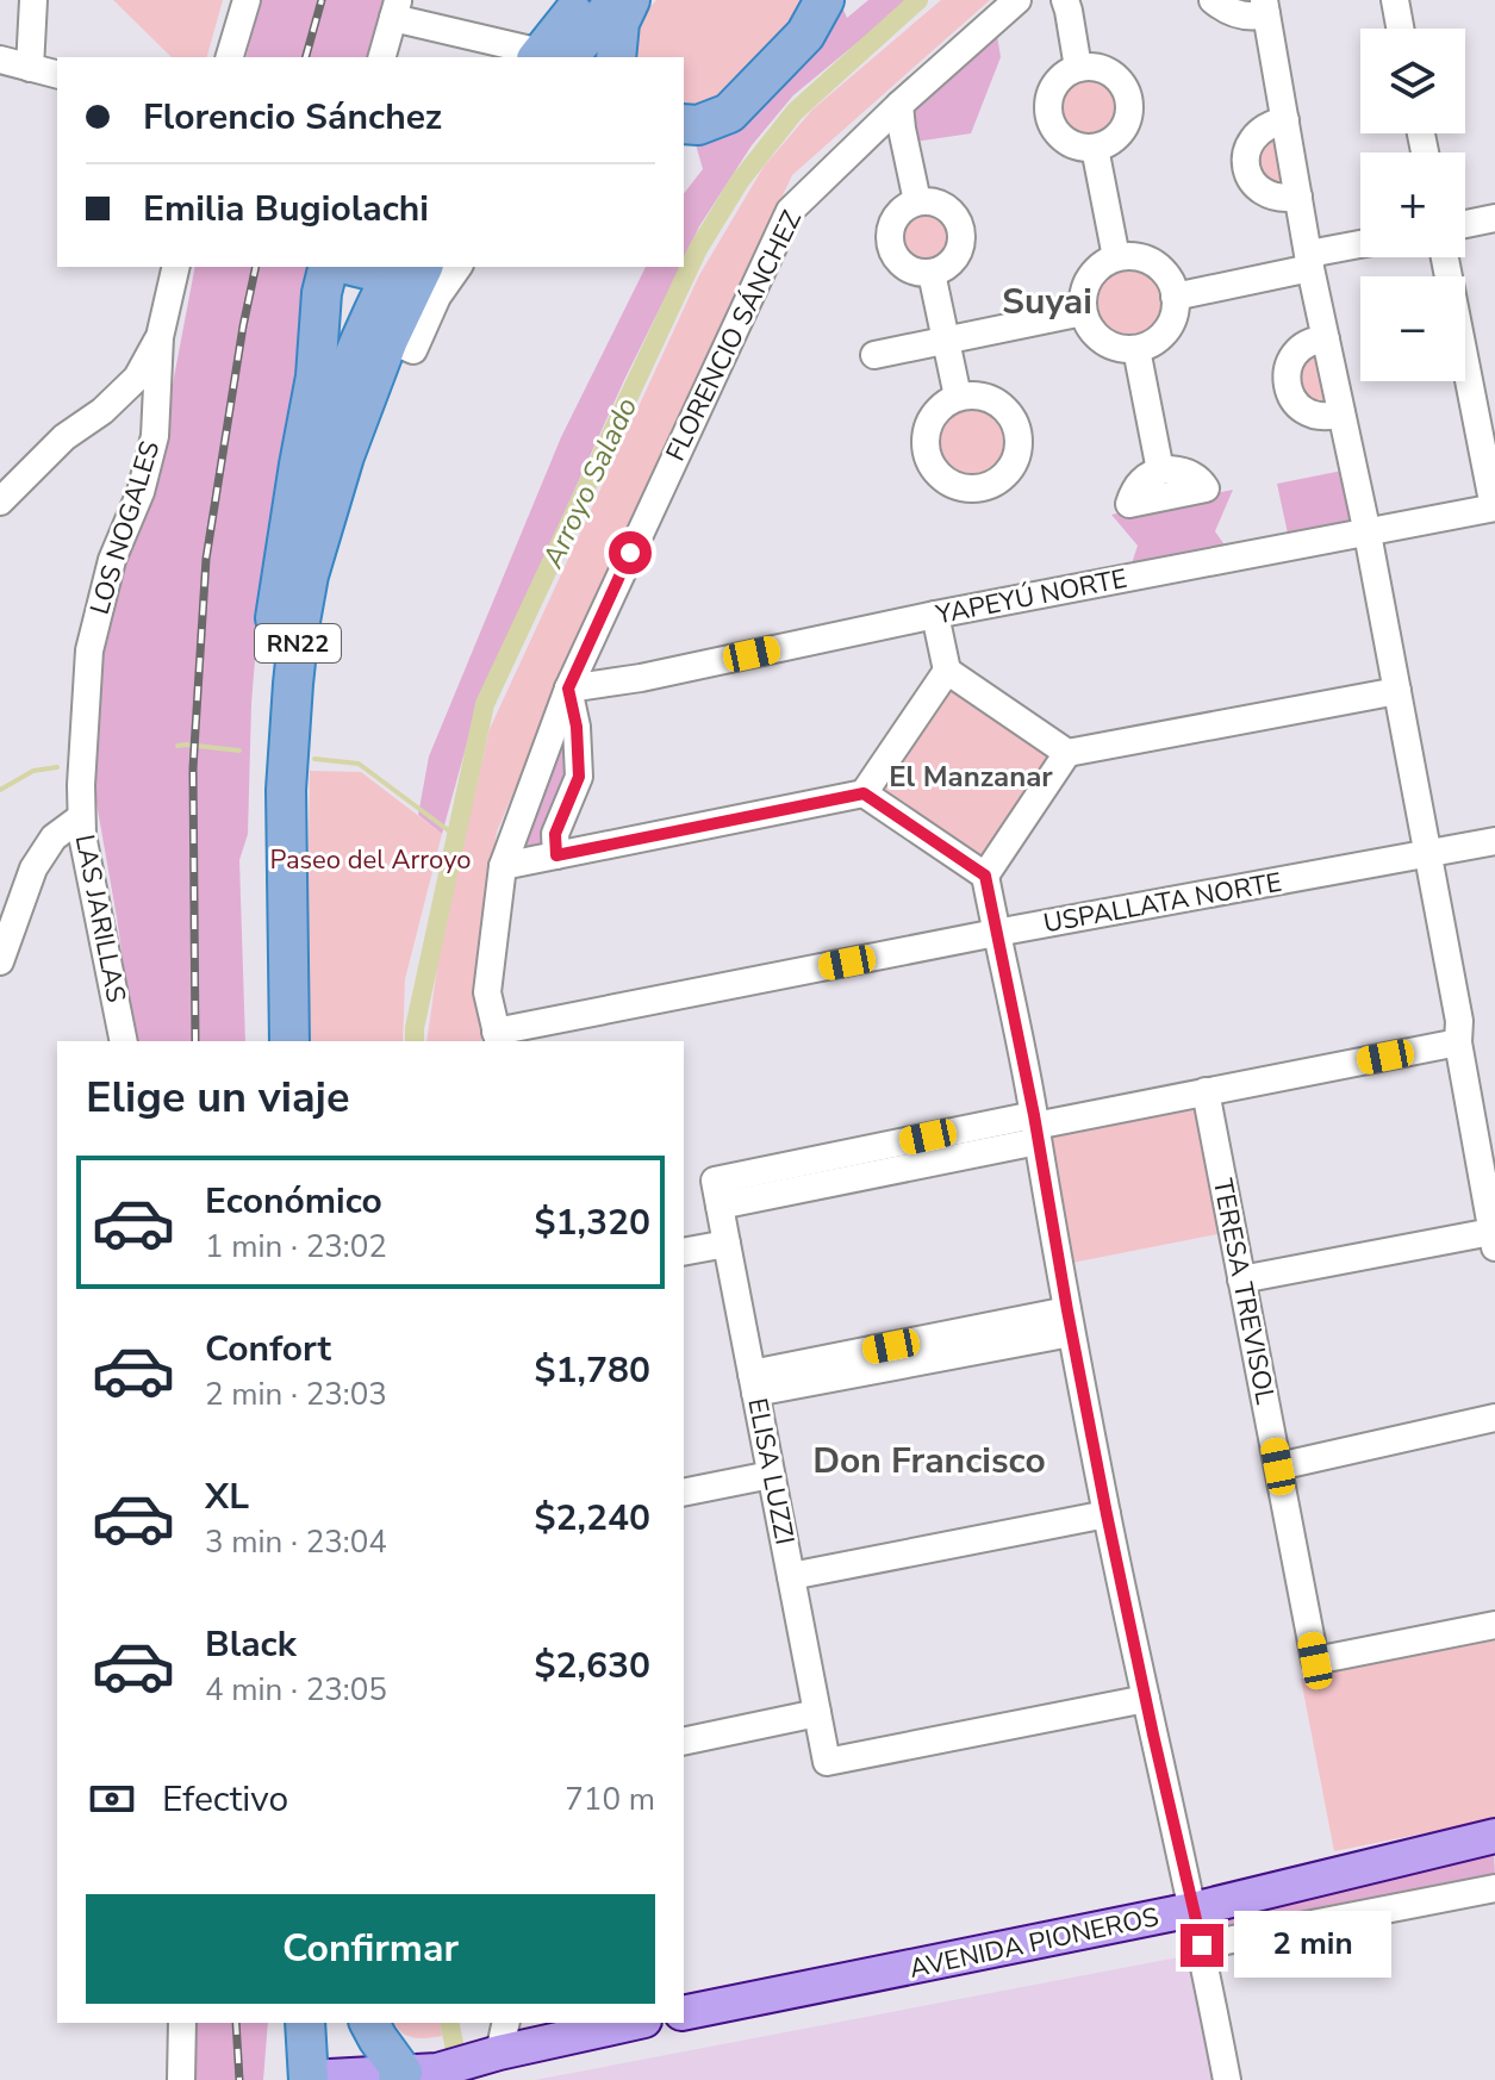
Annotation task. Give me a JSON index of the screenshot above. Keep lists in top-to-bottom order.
{
  "streets": {
    "highway": ["RN22"],
    "main road": ["AVENIDA PIONEROS"],
    "street": [
      "FLORENCIO SÁNCHEZ",
      "LOS NOGALES",
      "YAPEYÚ NORTE",
      "USPALLATA NORTE",
      "LAS JARILLAS",
      "TERESA TREVISOL",
      "ELISA LUZZI"
    ]
  },
  "crossings": [
    ["FLORENCIO SÁNCHEZ", "YAPEYÚ NORTE"],
    ["FLORENCIO SÁNCHEZ", "USPALLATA NORTE"],
    ["LOS NOGALES", "LAS JARILLAS"]
  ],
  "districts": ["Suyai", "El Manzanar", "Don Francisco"],
  "water": ["Arroyo Salado"],
  "parks": ["Paseo del Arroyo"],
  "page": {
    "map_buttons": ["+", "−"],
    "banner": ["Florencio Sánchez", "Emilia Bugiolachi"],
    "heading": "Elige un viaje",
    "list": [
      {
        "name": "Económico",
        "note": "1 min · 23:02",
        "value": "$1,320"
      },
      {
        "name": "Confort",
        "note": "2 min · 23:03",
        "value": "$1,780"
      },
      {
        "name": "XL",
        "note": "3 min · 23:04",
        "value": "$2,240"
      },
      {
        "name": "Black",
        "note": "4 min · 23:05",
        "value": "$2,630"
      }
    ],
    "pay": ["Efectivo", "710 m"],
    "buttons": "Confirmar",
    "bubble": "2 min"
  }
}
